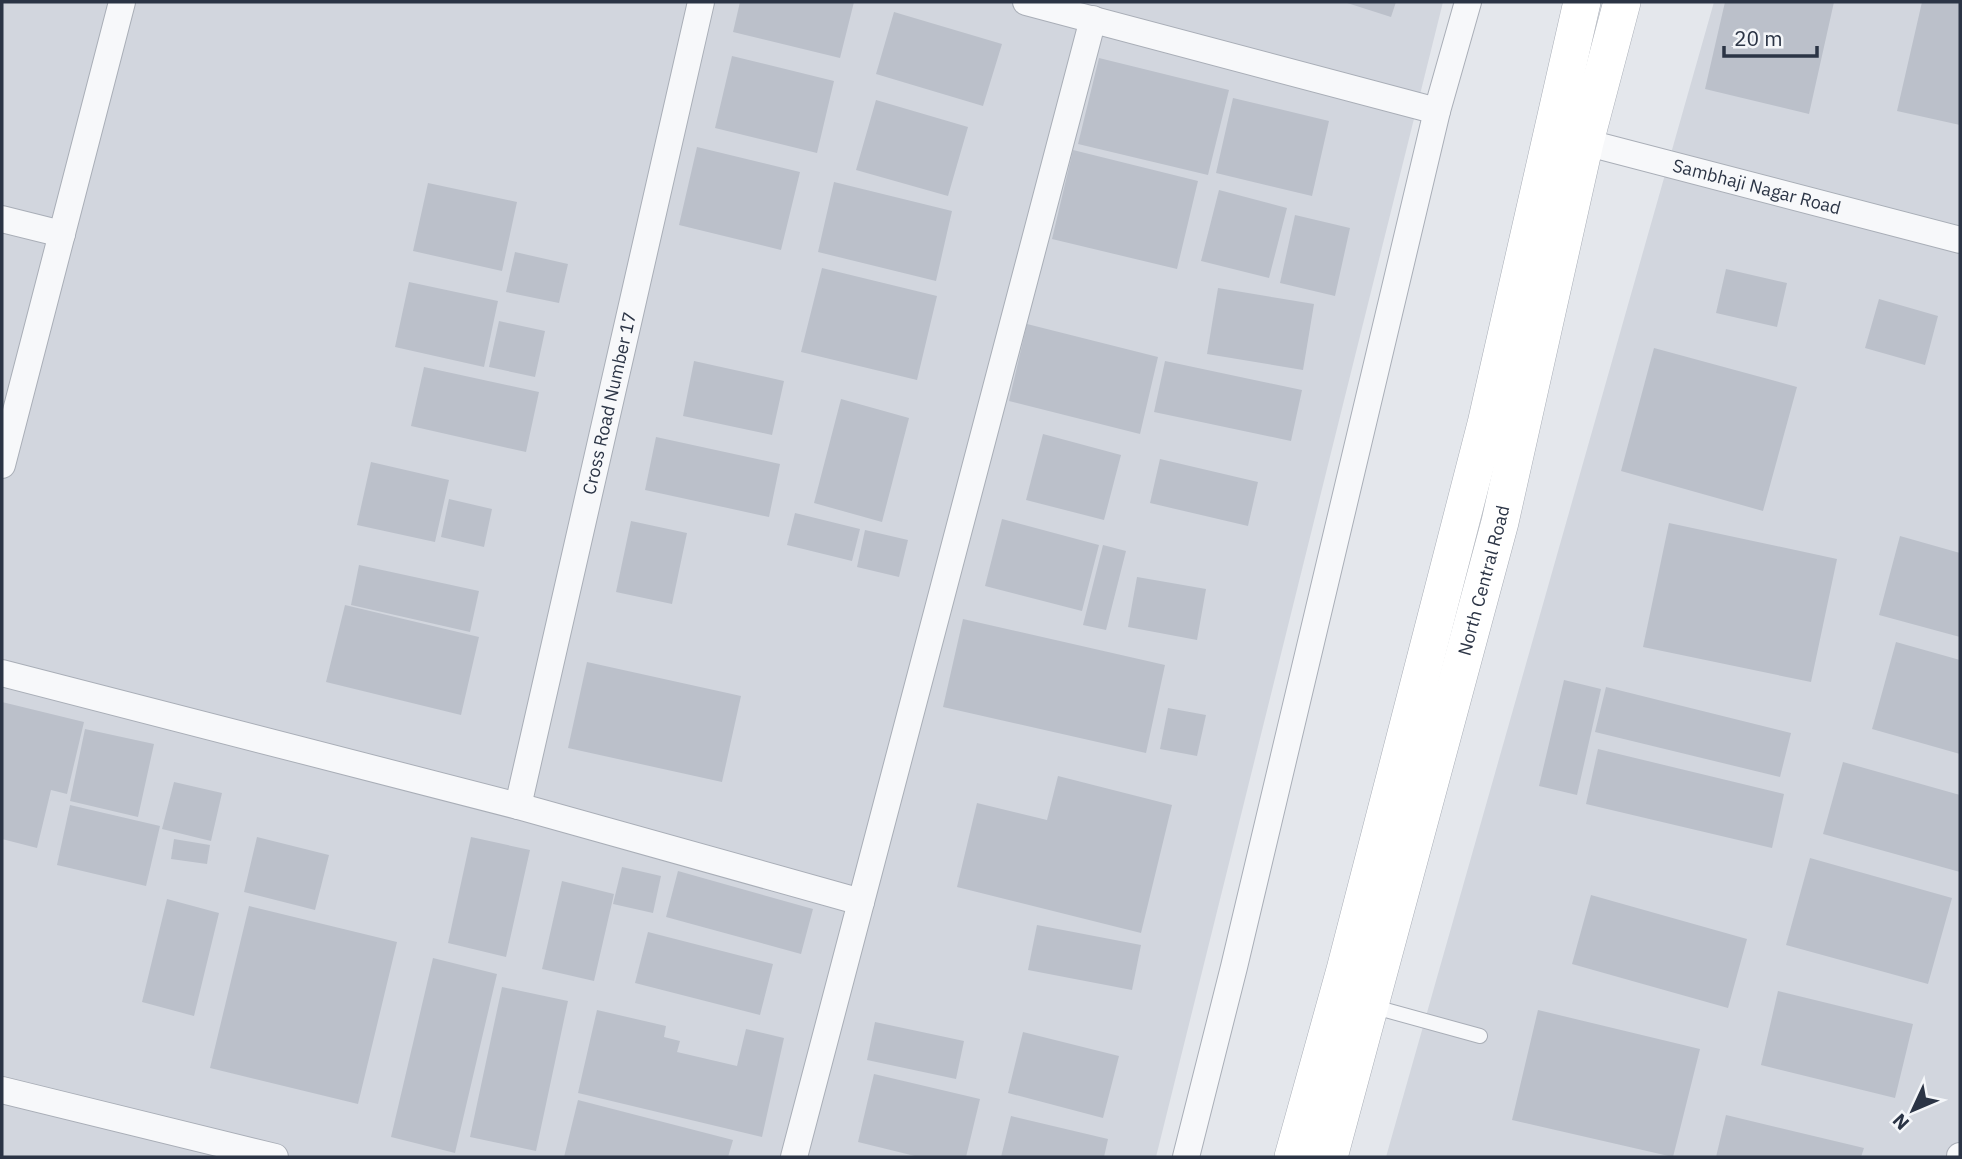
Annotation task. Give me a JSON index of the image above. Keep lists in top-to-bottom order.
{
  "streets": {
    "main road": ["North Central Road"],
    "street": ["Sambhaji Nagar Road", "Cross Road Number 17"]
  },
  "crossings": [
    ["Sambhaji Nagar Road", "North Central Road"]
  ],
  "scale_bar": "20 m",
  "north": "bottom left"
}
